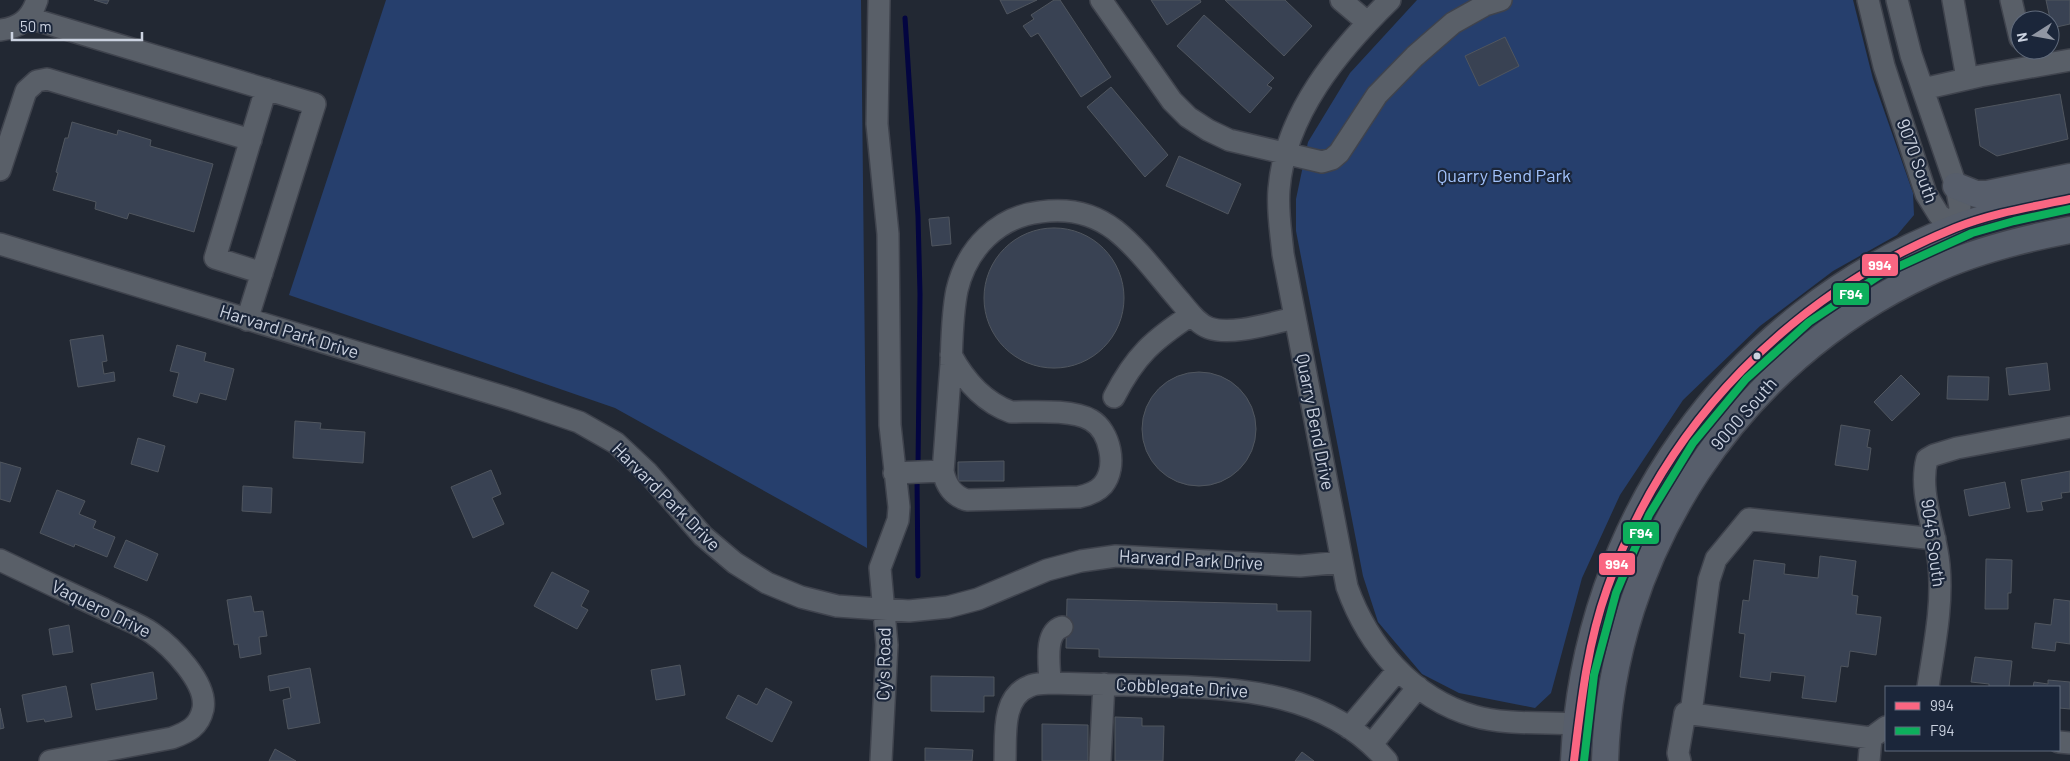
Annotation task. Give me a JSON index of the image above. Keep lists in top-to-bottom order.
{
  "streets": {
    "main road": ["9000 South"],
    "street": [
      "9070 South",
      "Harvard Park Drive",
      "Quarry Bend Drive",
      "9045 South",
      "Vaquero Drive",
      "Cy's Road",
      "Cobblegate Drive"
    ]
  },
  "crossings": [
    ["9070 South", "9000 South"],
    ["Harvard Park Drive", "Quarry Bend Drive"],
    ["Harvard Park Drive", "Cy's Road"],
    ["9000 South", "Quarry Bend Drive"]
  ],
  "parks": ["Quarry Bend Park"],
  "lines": ["transit line 994", "transit line F94"],
  "legend": ["994", "F94"],
  "scale_bar": "50 m",
  "north": "left"
}
